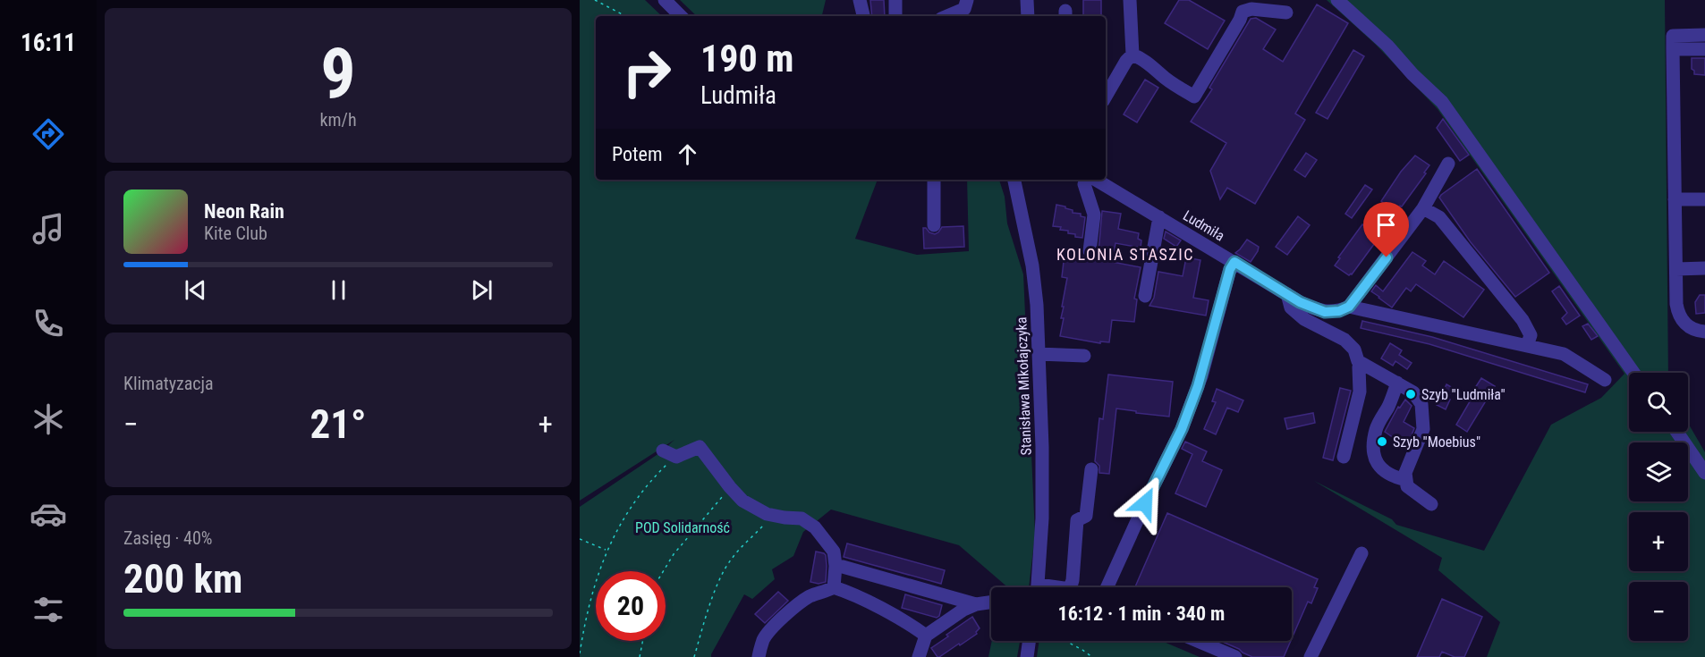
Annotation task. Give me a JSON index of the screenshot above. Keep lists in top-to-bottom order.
{
  "streets": {
    "street": ["Ludmiła", "Stanisława Mikołajczyka"]
  },
  "districts": ["KOLONIA STASZIC"],
  "parks": ["POD Solidarność"],
  "places": ["Szyb \"Ludmiła\"", "Szyb \"Moebius\""],
  "page": {
    "tabs": "16:11",
    "tile": [
      ["9", "km/h"],
      "Klimatyzacja",
      ["Zasięg · 40%", "200 km"]
    ],
    "turn": ["190 m", "Ludmiła"],
    "then": "Potem",
    "song": ["Neon Rain", "Kite Club"],
    "map_buttons": ["+", "−"],
    "heat": ["−", "21°", "+"],
    "limit": "20",
    "trip": "16:12 · 1 min · 340 m"
  }
}
